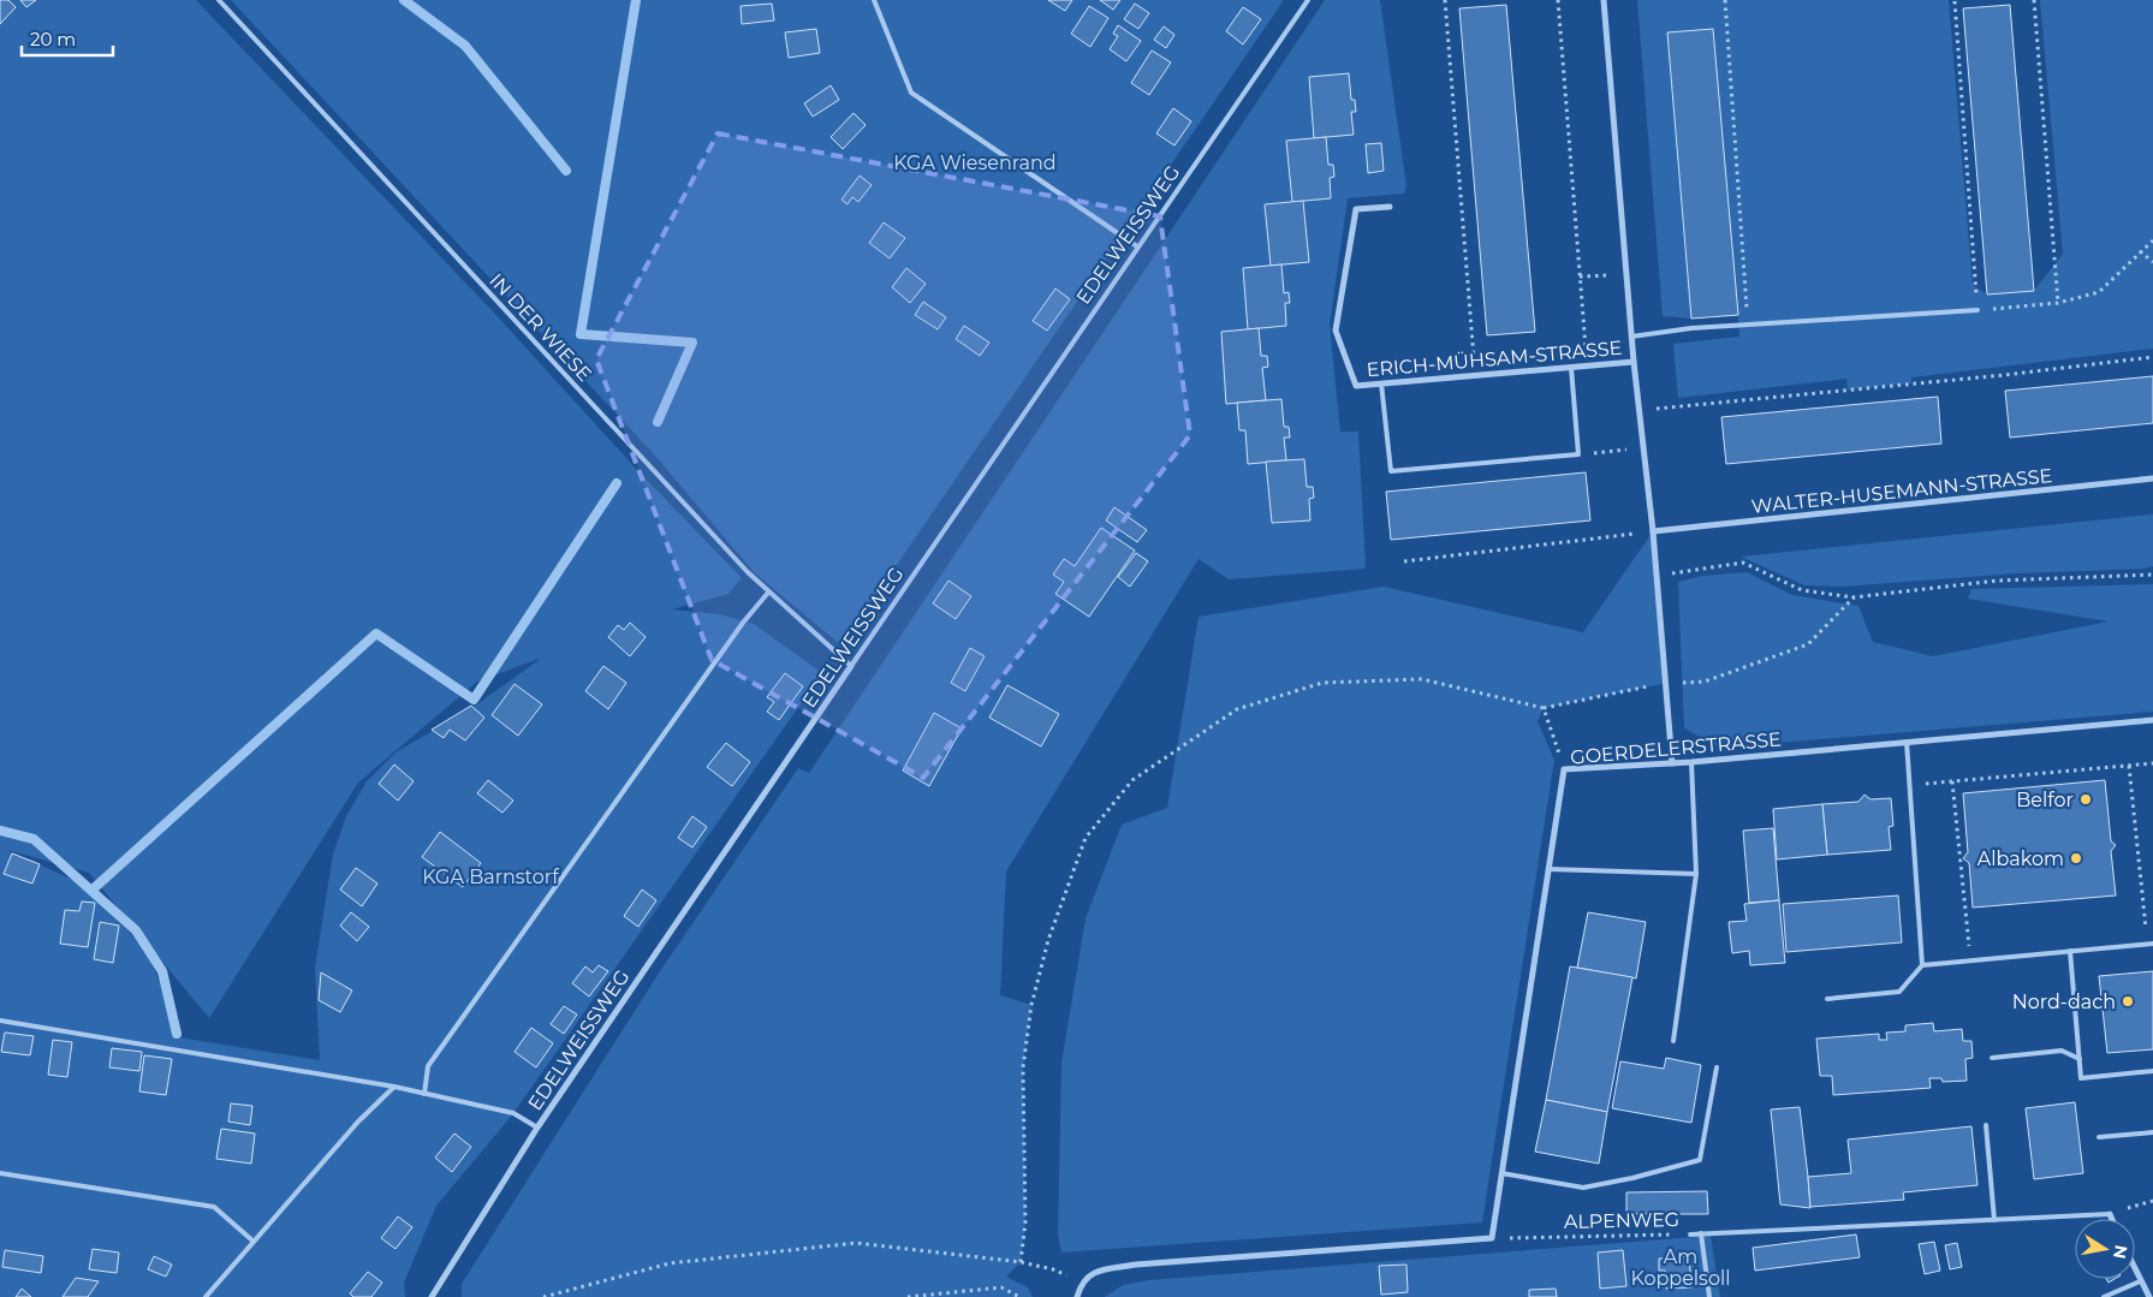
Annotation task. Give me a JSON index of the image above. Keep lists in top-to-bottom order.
{
  "streets": {
    "street": [
      "EDELWEISSWEG",
      "ERICH-MÜHSAM-STRASSE",
      "WALTER-HUSEMANN-STRASSE",
      "GOERDELERSTRASSE"
    ],
    "lane": ["IN DER WIESE", "ALPENWEG"]
  },
  "crossings": [
    ["EDELWEISSWEG", "IN DER WIESE"],
    ["ERICH-MÜHSAM-STRASSE", "WALTER-HUSEMANN-STRASSE"],
    ["ERICH-MÜHSAM-STRASSE", "GOERDELERSTRASSE"],
    ["GOERDELERSTRASSE", "ALPENWEG"]
  ],
  "parks": ["KGA Wiesenrand", "KGA Barnstorf", "Am Koppelsoll"],
  "places": ["Belfor", "Albakom", "Nord-dach"],
  "scale_bar": "20 m",
  "north": "right"
}
